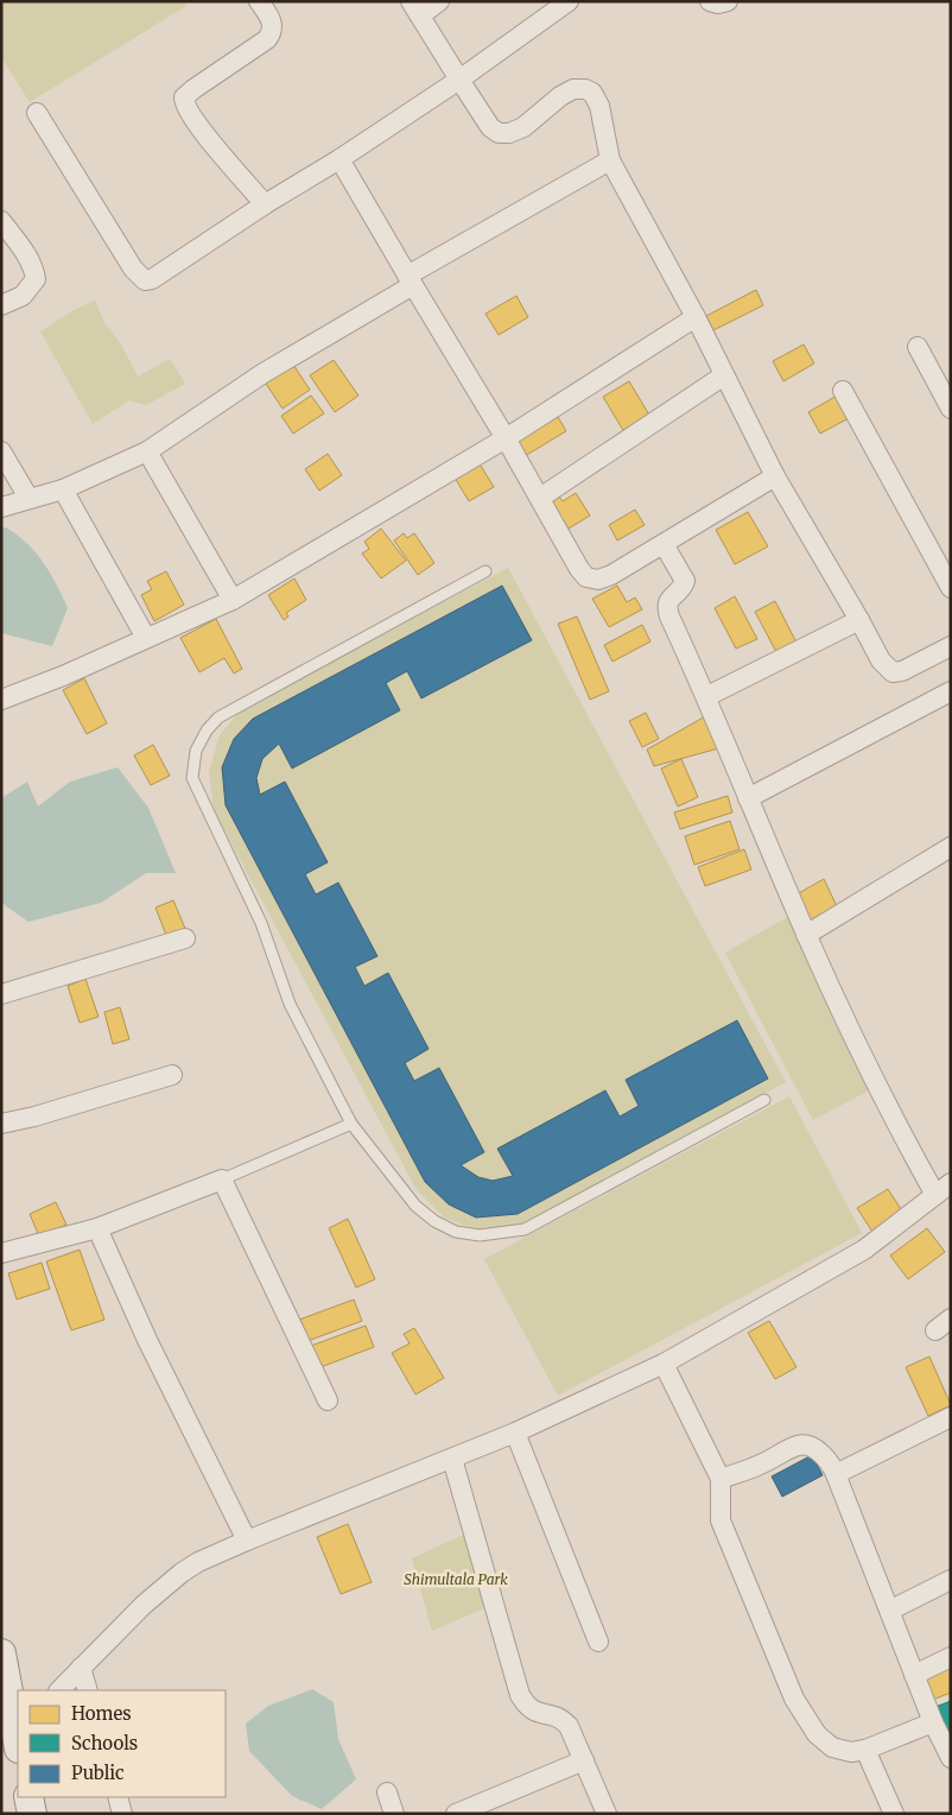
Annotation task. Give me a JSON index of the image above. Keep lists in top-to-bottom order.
{
  "parks": ["Shimultala Park"],
  "legend": ["Homes", "Schools", "Public"]
}
